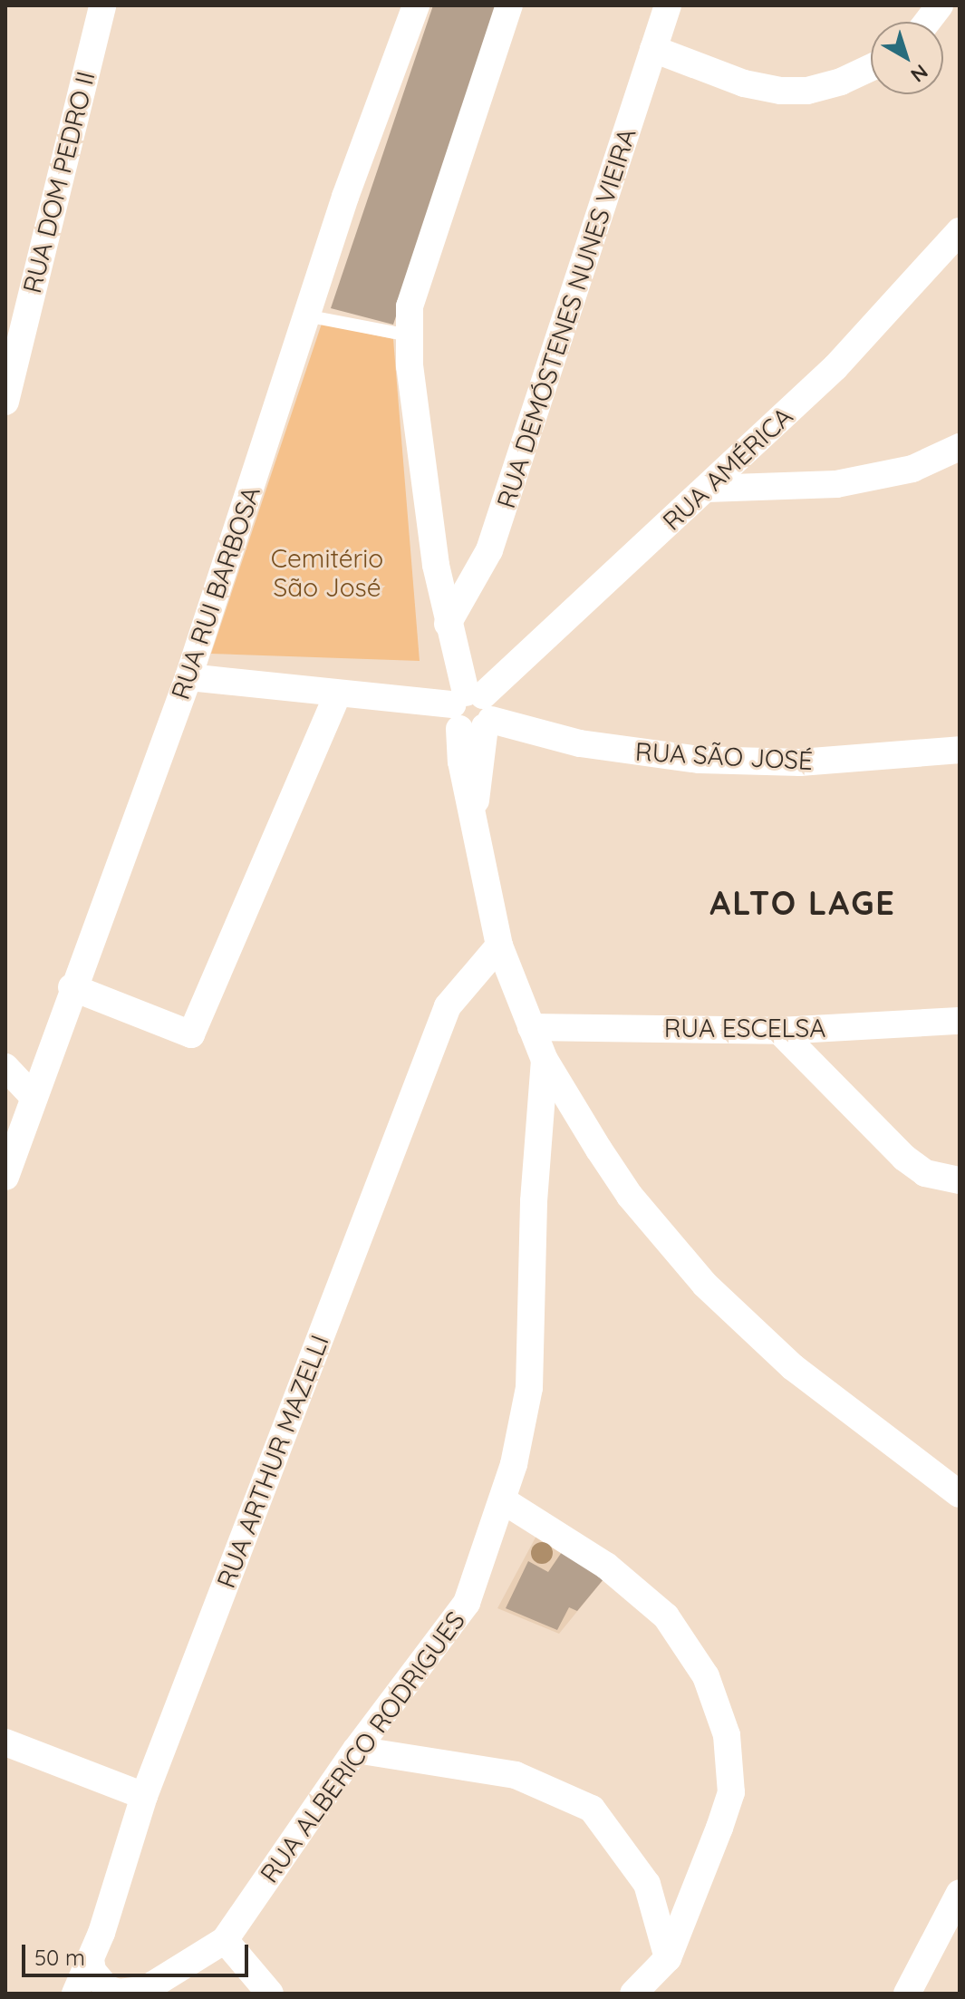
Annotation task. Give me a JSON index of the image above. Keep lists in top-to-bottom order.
{
  "streets": {
    "street": [
      "RUA DOM PEDRO II",
      "RUA DEMÓSTENES NUNES VIEIRA",
      "RUA AMÉRICA",
      "RUA RUI BARBOSA",
      "RUA SÃO JOSÉ",
      "RUA ESCELSA",
      "RUA ARTHUR MAZELLI",
      "RUA ALBERICO RODRIGUES"
    ]
  },
  "crossings": [
    ["RUA AMÉRICA", "RUA SÃO JOSÉ"],
    ["RUA RUI BARBOSA", "RUA SÃO JOSÉ"]
  ],
  "districts": ["ALTO LAGE"],
  "parks": ["Cemitério São José"],
  "scale_bar": "50 m",
  "north": "bottom right"
}
